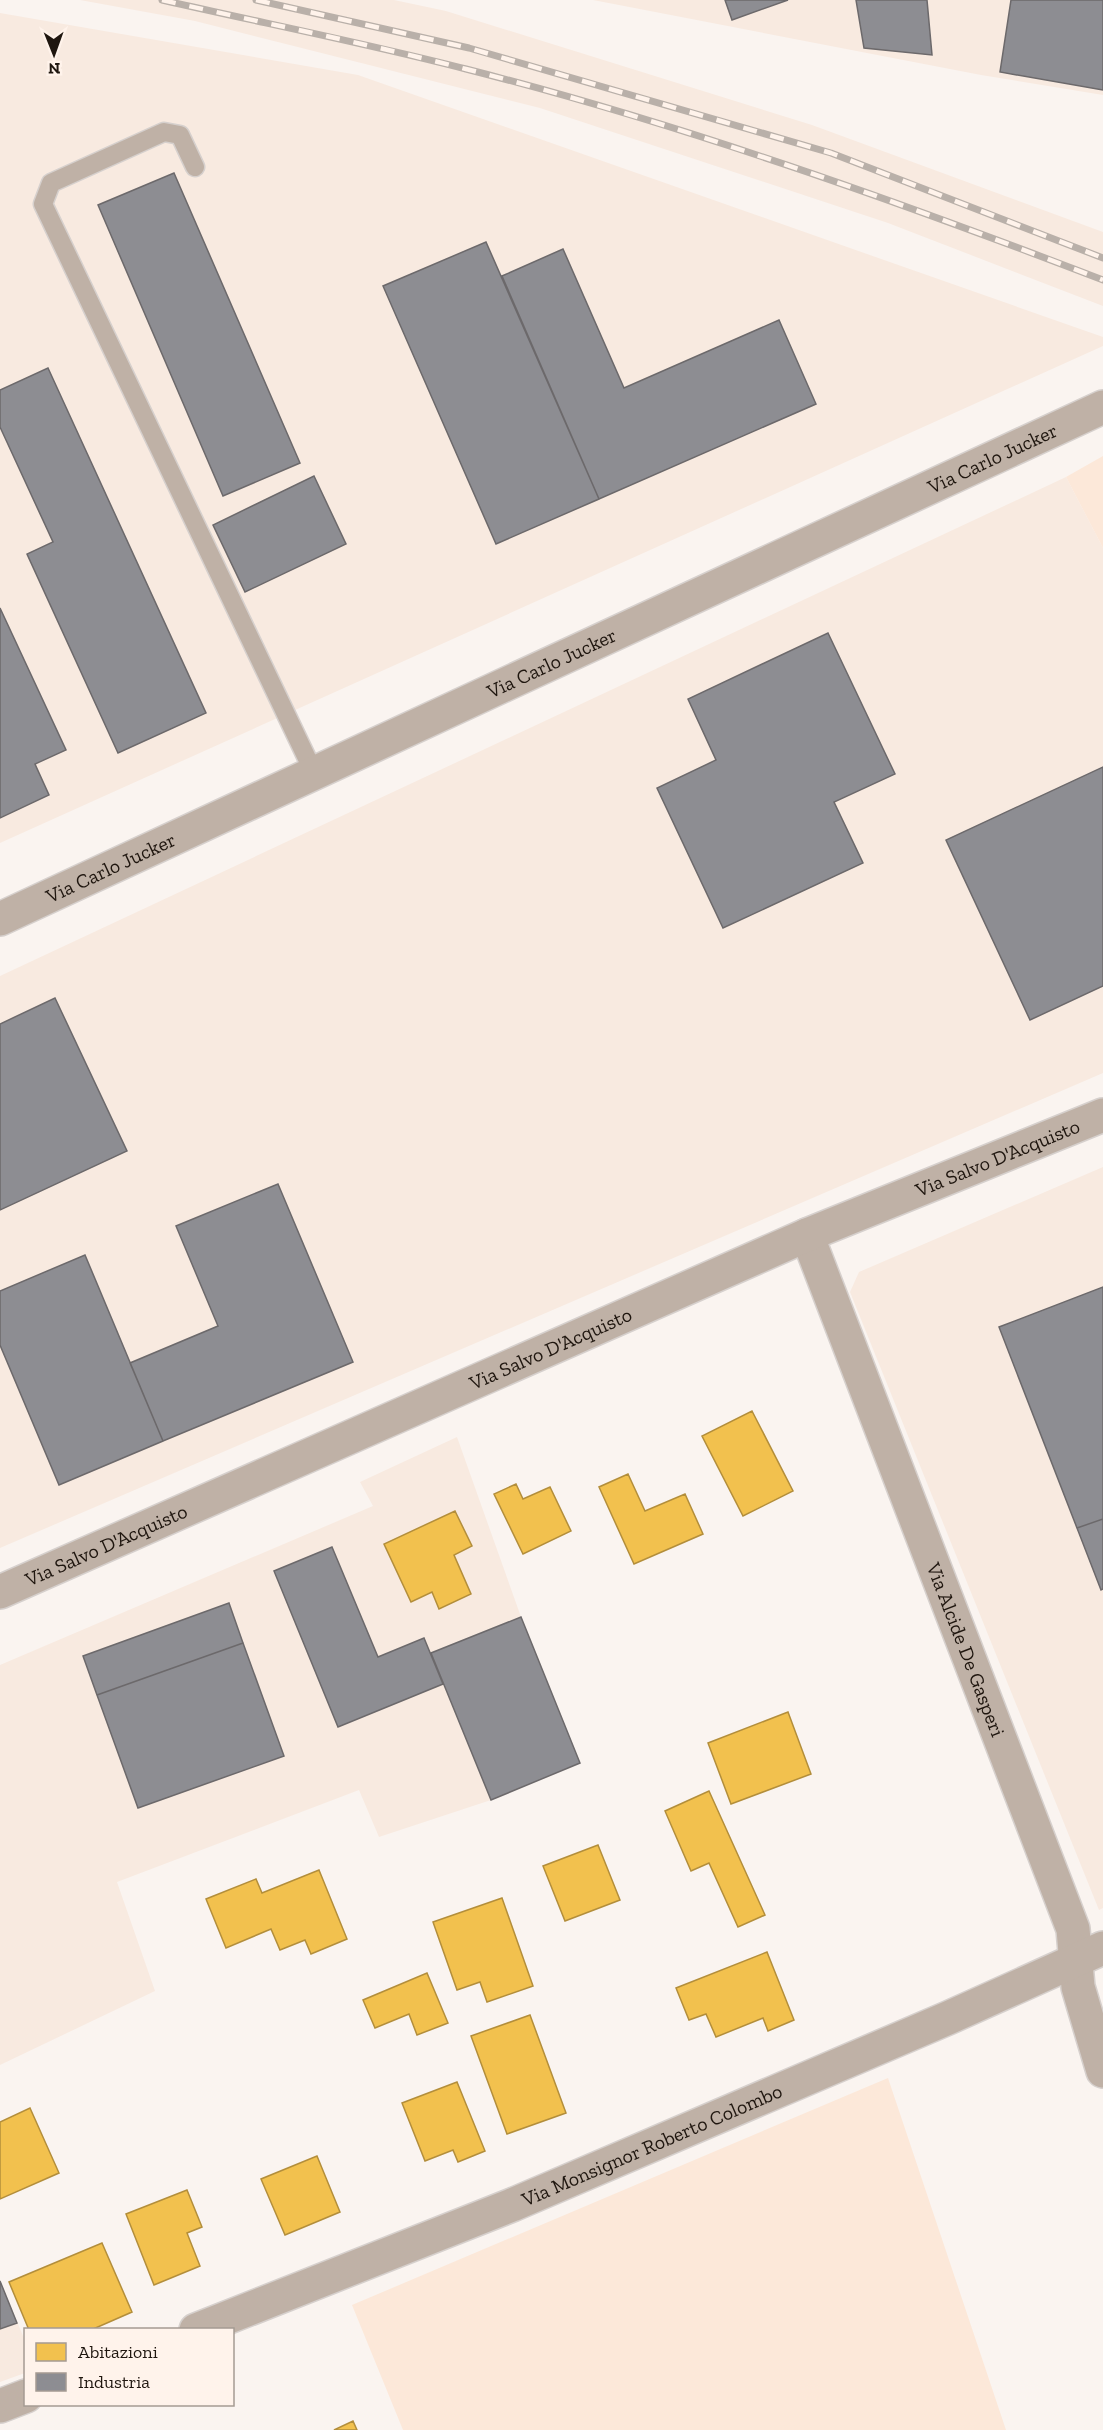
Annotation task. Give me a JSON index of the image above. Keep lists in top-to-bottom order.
{
  "streets": {
    "street": [
      "Via Carlo Jucker",
      "Via Salvo D'Acquisto",
      "Via Alcide De Gasperi",
      "Via Monsignor Roberto Colombo"
    ]
  },
  "crossings": [
    ["Via Salvo D'Acquisto", "Via Alcide De Gasperi"],
    ["Via Alcide De Gasperi", "Via Monsignor Roberto Colombo"]
  ],
  "legend": ["Abitazioni", "Industria"],
  "north": "bottom"
}
